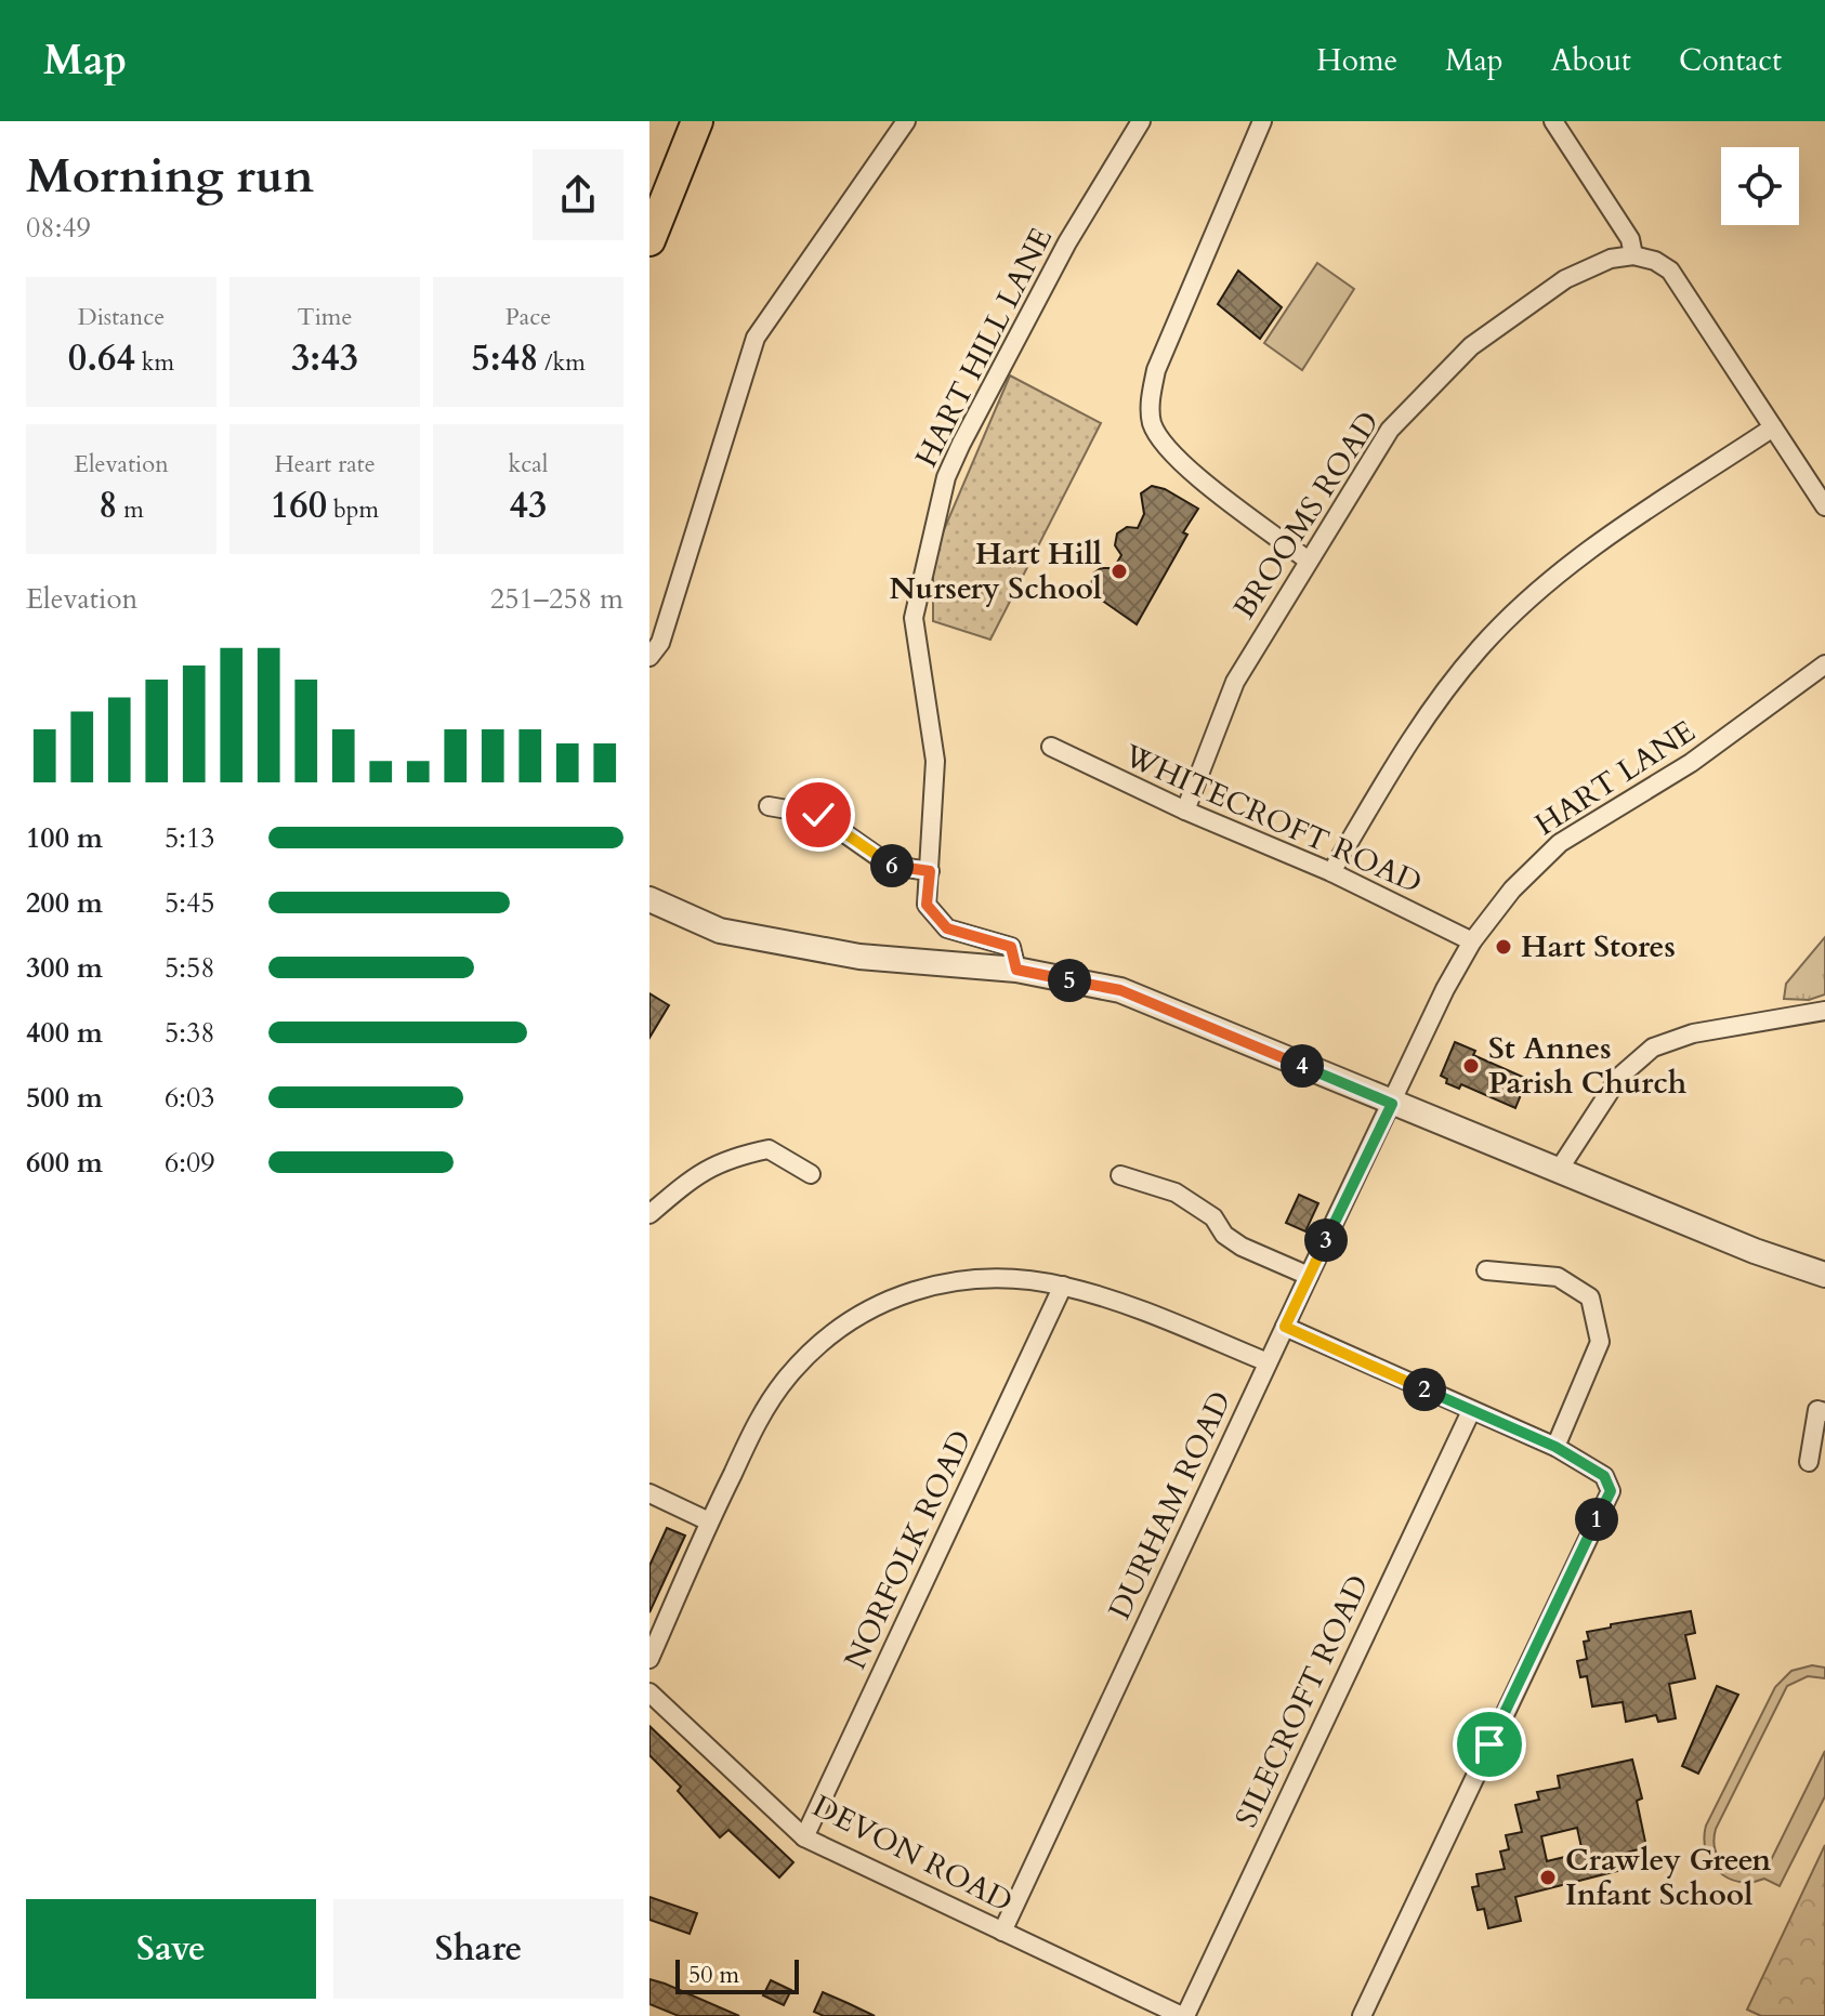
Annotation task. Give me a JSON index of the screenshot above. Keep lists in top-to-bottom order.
{
  "streets": {
    "street": [
      "HART HILL LANE",
      "BROOMS ROAD",
      "HART LANE",
      "WHITECROFT ROAD",
      "DURHAM ROAD",
      "NORFOLK ROAD",
      "SILECROFT ROAD",
      "DEVON ROAD"
    ]
  },
  "crossings": [
    ["BROOMS ROAD", "WHITECROFT ROAD"],
    ["HART LANE", "WHITECROFT ROAD"],
    ["HART LANE", "DURHAM ROAD"],
    ["DURHAM ROAD", "DEVON ROAD"],
    ["NORFOLK ROAD", "DEVON ROAD"],
    ["SILECROFT ROAD", "DEVON ROAD"]
  ],
  "places": [
    "Hart Hill Nursery School",
    "Hart Stores",
    "St Annes Parish Church",
    "Crawley Green Infant School"
  ],
  "scale_bar": "50 m",
  "page": {
    "header": "Map",
    "nav": [
      "Home",
      "Map",
      "About",
      "Contact"
    ],
    "heading": ["Morning run", "08:49"],
    "stats": [
      ["Distance", "0.64 km"],
      ["Time", "3:43"],
      ["Pace", "5:48 /km"],
      ["Elevation", "8 m"],
      ["Heart rate", "160 bpm"],
      ["kcal", "43"]
    ],
    "chart": ["Elevation", "251–258 m"],
    "list": [
      {
        "name": "100 m",
        "note": "5:13"
      },
      {
        "name": "200 m",
        "note": "5:45"
      },
      {
        "name": "300 m",
        "note": "5:58"
      },
      {
        "name": "400 m",
        "note": "5:38"
      },
      {
        "name": "500 m",
        "note": "6:03"
      },
      {
        "name": "600 m",
        "note": "6:09"
      }
    ],
    "pins": [
      "6",
      "5",
      "4",
      "3",
      "2",
      "1"
    ],
    "buttons": ["Save", "Share"],
    "scale": "50 m"
  }
}
